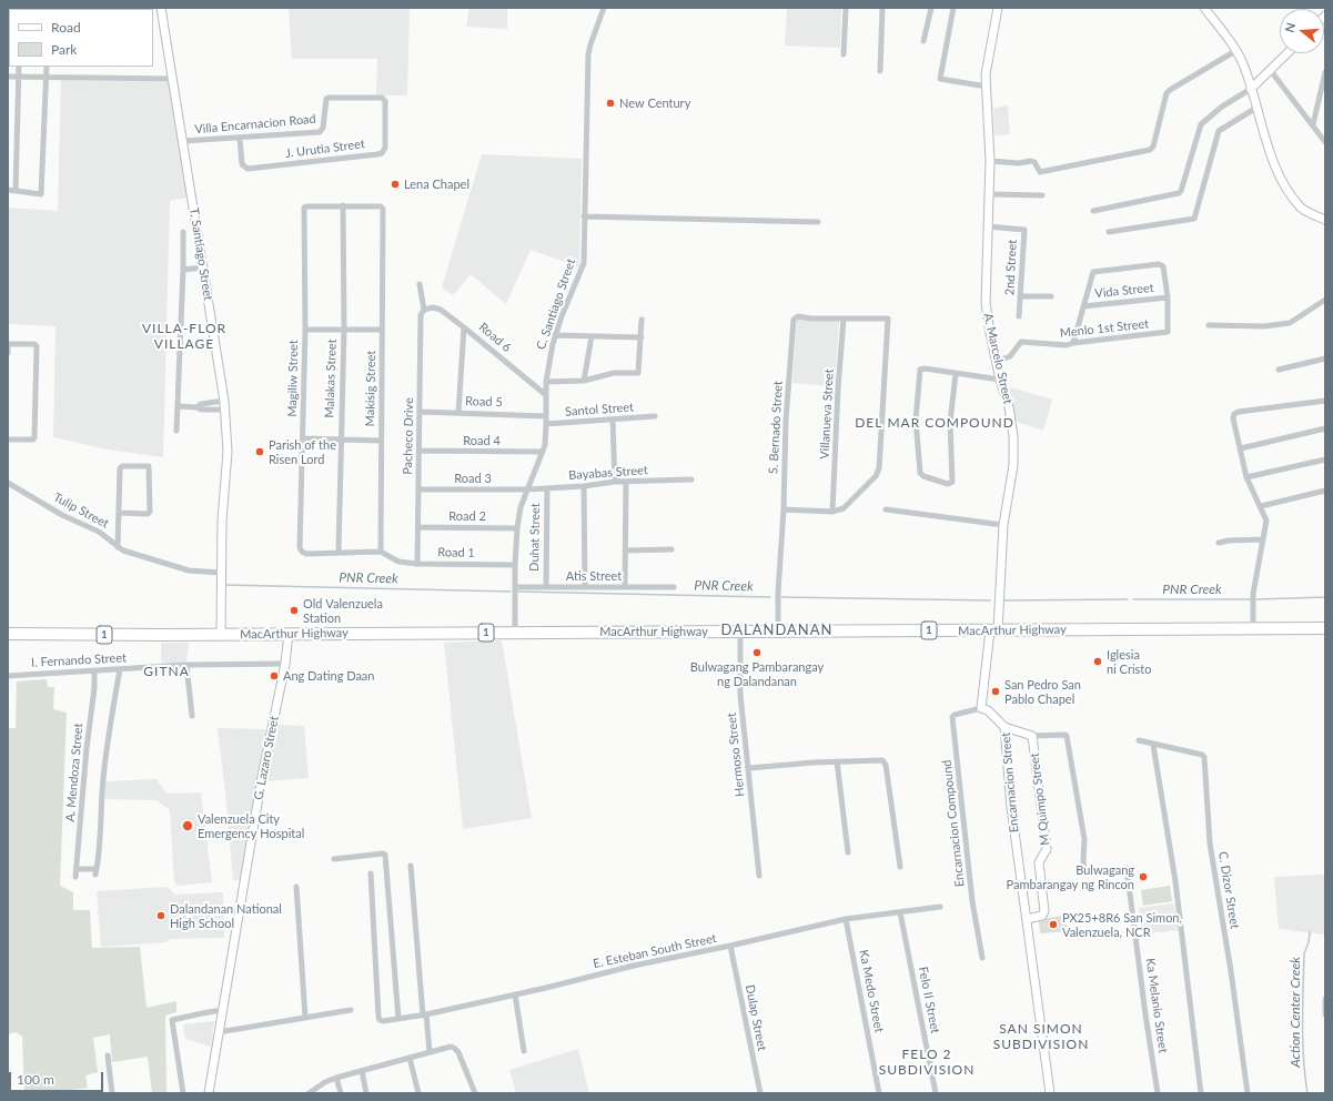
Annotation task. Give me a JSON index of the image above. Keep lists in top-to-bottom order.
{
  "streets": {
    "highway": ["1", "MacArthur Highway"],
    "street": [
      "Villa Encarnacion Road",
      "J. Urutia Street",
      "T. Santiago Street",
      "2nd Street",
      "Vida Street",
      "C. Santiago Street",
      "Menlo 1st Street",
      "Road 6",
      "A. Marcelo Street",
      "Magiliw Street",
      "Malakas Street",
      "Makisig Street",
      "Road 5",
      "Santol Street",
      "Villanueva Street",
      "S. Bernado Street",
      "Pacheco Drive",
      "Road 4",
      "Bayabas Street",
      "Road 3",
      "Tulip Street",
      "Road 2",
      "Duhat Street",
      "Road 1",
      "Atis Street",
      "I. Fernando Street",
      "Hermoso Street",
      "G. Lazaro Street",
      "A. Mendoza Street",
      "Encarnacion Street",
      "M Quimpo Street",
      "Encarnacion Compound",
      "C. Dizor Street",
      "E. Esteban South Street",
      "Ka Medo Street",
      "Felo II Street",
      "Ka Melanio Street",
      "Dulap Street"
    ]
  },
  "crossings": [
    ["Villa Encarnacion Road", "J. Urutia Street"],
    ["Villa Encarnacion Road", "T. Santiago Street"],
    ["T. Santiago Street", "Tulip Street"],
    ["T. Santiago Street", "MacArthur Highway"],
    ["2nd Street", "A. Marcelo Street"],
    ["Vida Street", "Menlo 1st Street"],
    ["C. Santiago Street", "Road 6"],
    ["C. Santiago Street", "Road 5"],
    ["C. Santiago Street", "Santol Street"],
    ["C. Santiago Street", "Road 4"],
    ["C. Santiago Street", "Bayabas Street"],
    ["C. Santiago Street", "Road 3"],
    ["C. Santiago Street", "Road 2"],
    ["C. Santiago Street", "Road 1"],
    ["C. Santiago Street", "Atis Street"],
    ["C. Santiago Street", "MacArthur Highway"],
    ["Menlo 1st Street", "A. Marcelo Street"],
    ["Road 6", "Pacheco Drive"],
    ["A. Marcelo Street", "MacArthur Highway"],
    ["Magiliw Street", "Malakas Street"],
    ["Magiliw Street", "Makisig Street"],
    ["Malakas Street", "Makisig Street"],
    ["Makisig Street", "Road 1"],
    ["Road 5", "Pacheco Drive"],
    ["Villanueva Street", "S. Bernado Street"],
    ["S. Bernado Street", "MacArthur Highway"],
    ["Pacheco Drive", "Road 4"],
    ["Pacheco Drive", "Road 3"],
    ["Pacheco Drive", "Road 2"],
    ["Pacheco Drive", "Road 1"],
    ["Bayabas Street", "Road 3"],
    ["Bayabas Street", "Duhat Street"],
    ["Duhat Street", "Atis Street"],
    ["MacArthur Highway", "Hermoso Street"],
    ["MacArthur Highway", "G. Lazaro Street"],
    ["I. Fernando Street", "G. Lazaro Street"],
    ["I. Fernando Street", "A. Mendoza Street"],
    ["Encarnacion Street", "M Quimpo Street"],
    ["Encarnacion Street", "Encarnacion Compound"],
    ["E. Esteban South Street", "Ka Medo Street"],
    ["E. Esteban South Street", "Felo II Street"],
    ["E. Esteban South Street", "Dulap Street"]
  ],
  "districts": [
    "VILLA-FLOR VILLAGE",
    "DEL MAR COMPOUND",
    "DALANDANAN",
    "GITNA",
    "SAN SIMON SUBDIVISION",
    "FELO 2 SUBDIVISION"
  ],
  "water": ["PNR Creek", "Action Center Creek"],
  "places": [
    "New Century",
    "Lena Chapel",
    "Parish of the Risen Lord",
    "Old Valenzuela Station",
    "Bulwagang Pambarangay ng Dalandanan",
    "Iglesia ni Cristo",
    "Ang Dating Daan",
    "San Pedro San Pablo Chapel",
    "Valenzuela City Emergency Hospital",
    "Bulwagang Pambarangay ng Rincon",
    "Dalandanan National High School",
    "PX25+8R6 San Simon, Valenzuela, NCR"
  ],
  "legend": ["Road", "Park"],
  "scale_bar": "100 m",
  "north": "left"
}
